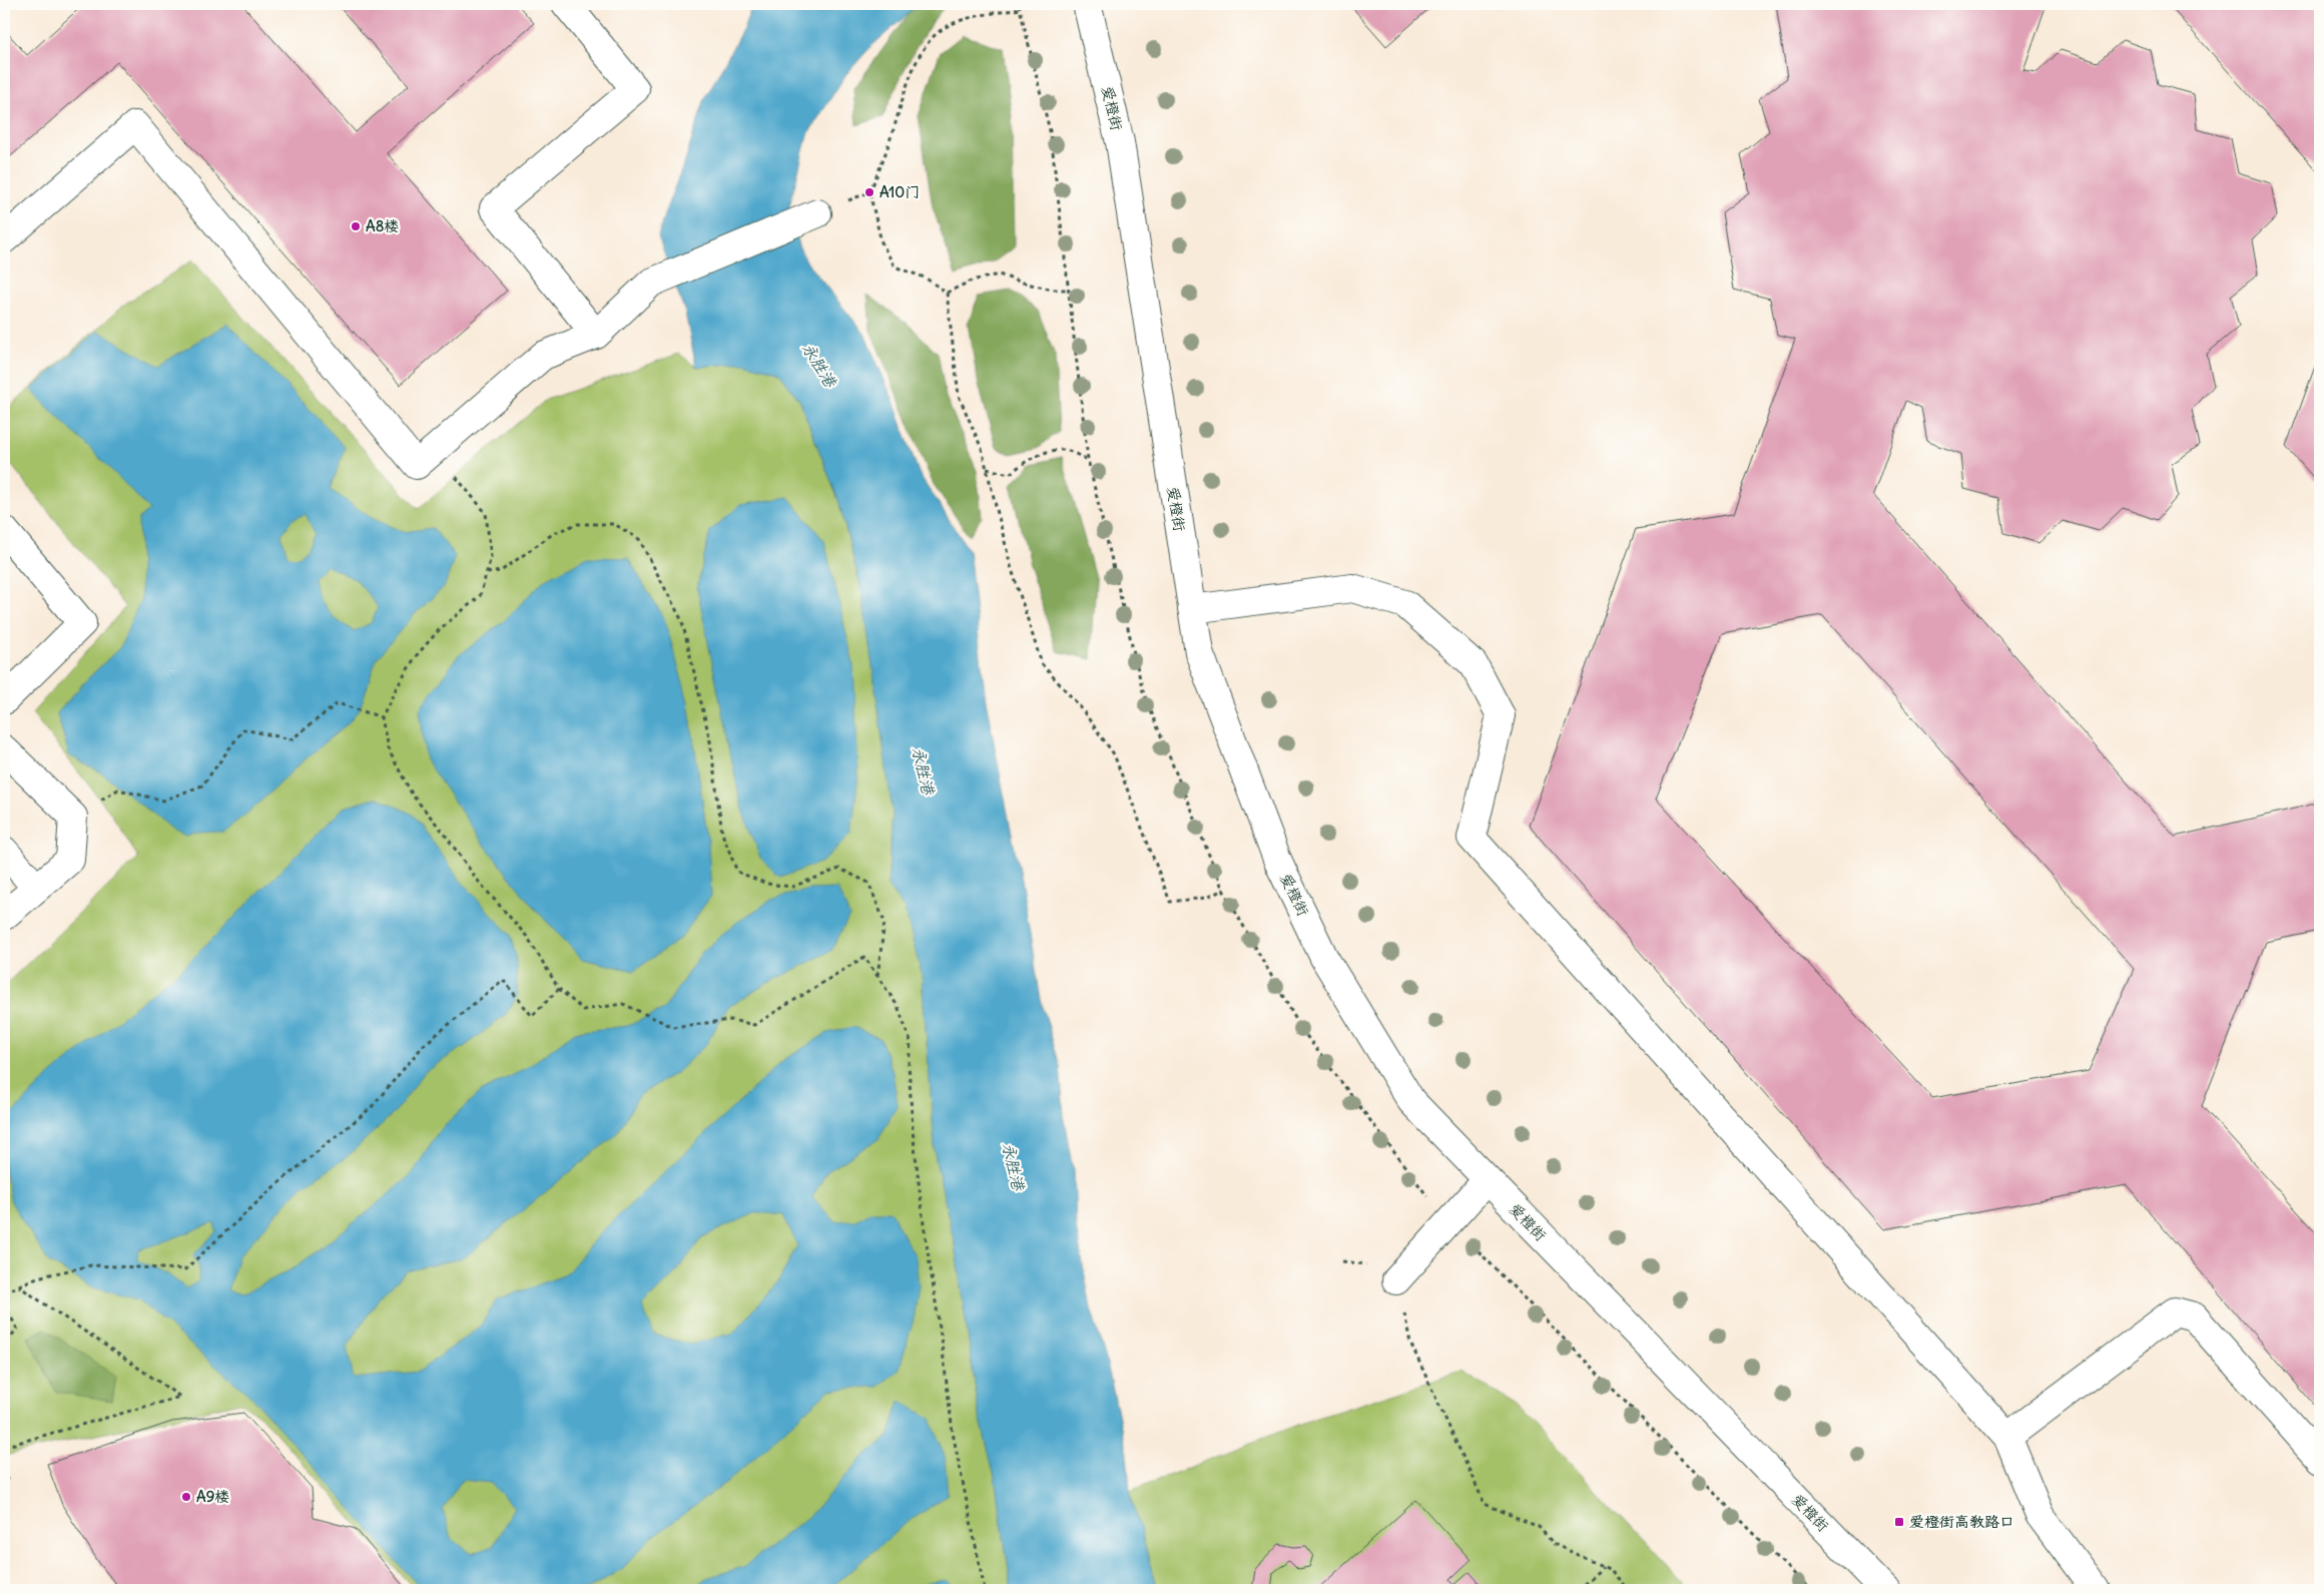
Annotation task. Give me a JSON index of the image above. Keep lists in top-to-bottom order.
{
  "streets": {
    "street": ["爱橙街"]
  },
  "water": ["永胜港"],
  "places": {
    "other": ["A10门", "A8楼", "A9楼"],
    "transit": ["爱橙街高教路口"]
  }
}
